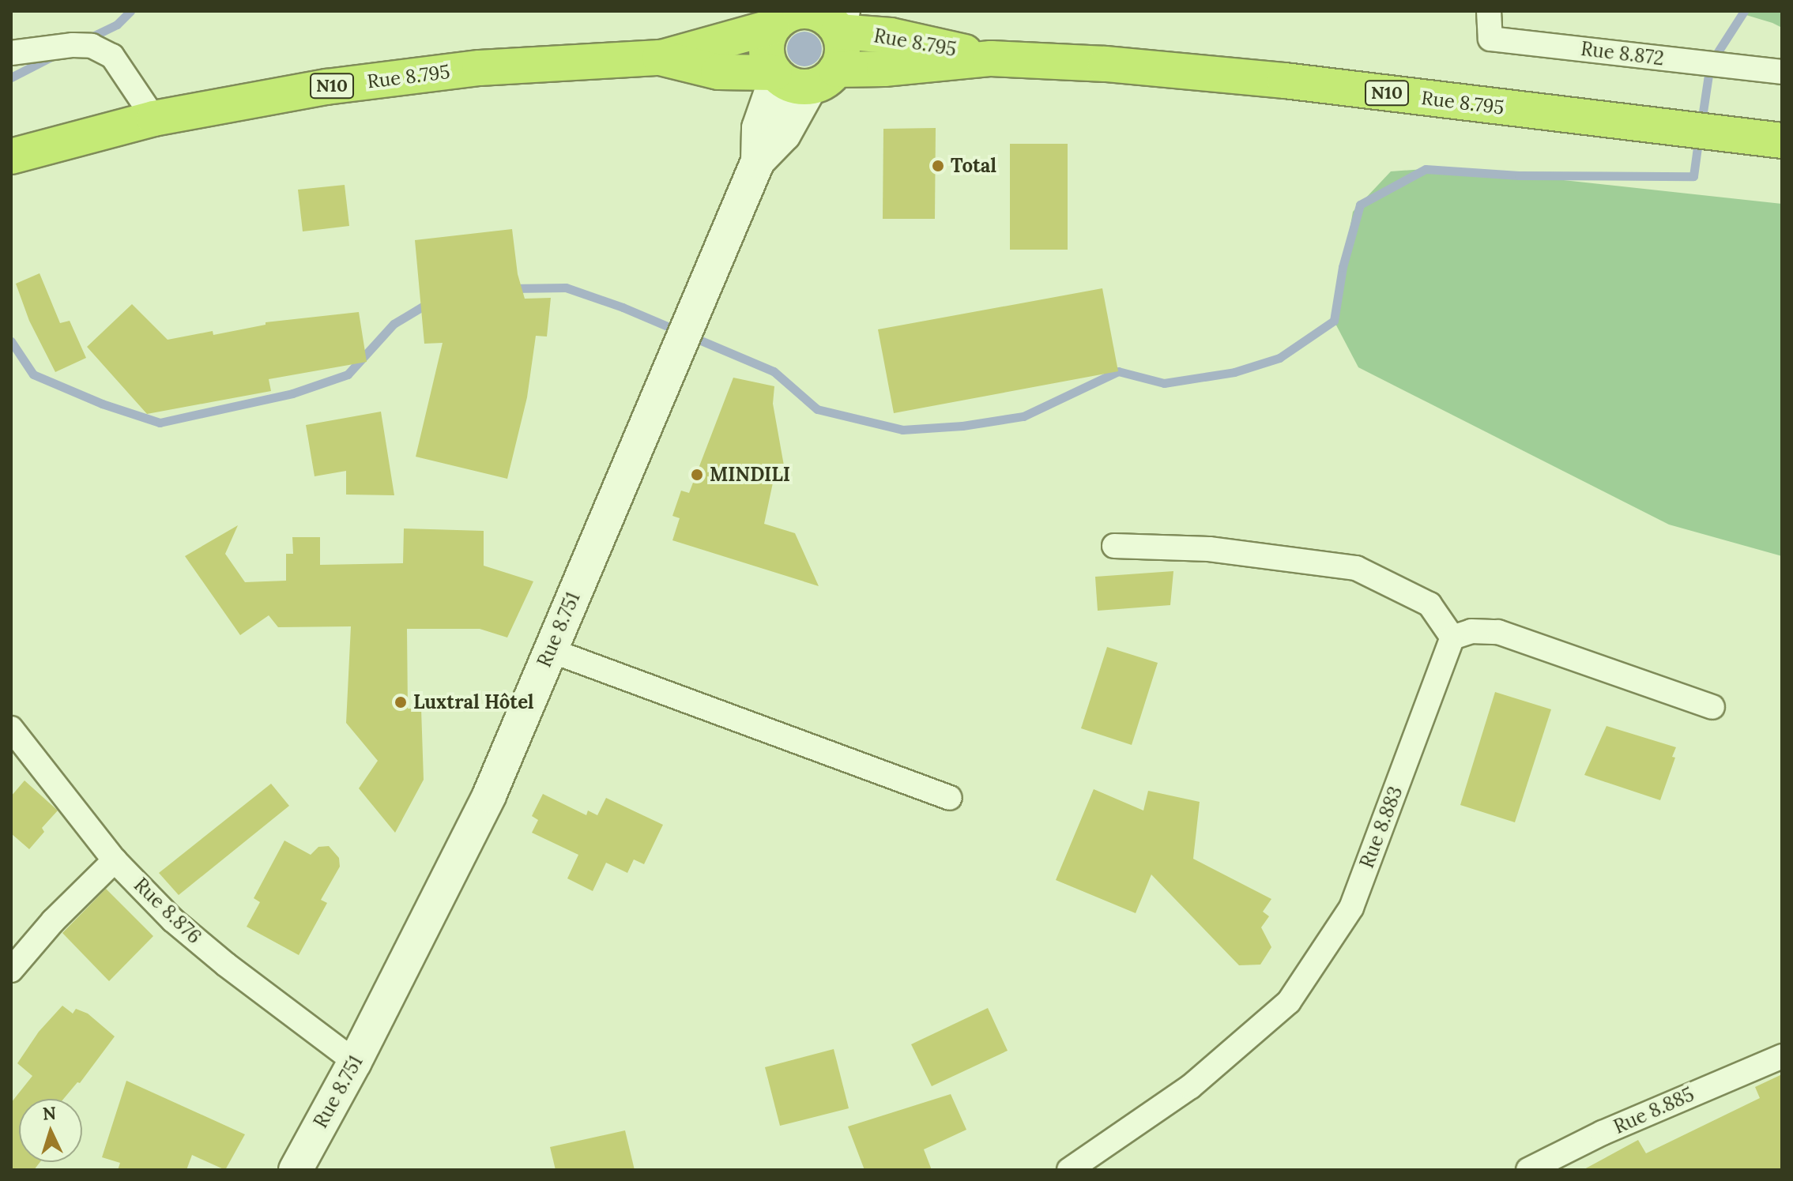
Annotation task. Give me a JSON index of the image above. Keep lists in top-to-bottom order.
{
  "streets": {
    "highway": ["Rue 8.795", "N10"],
    "main road": ["Rue 8.751"],
    "street": [
      "Rue 8.872",
      "Rue 8.883",
      "Rue 8.876",
      "Rue 8.885"
    ]
  },
  "crossings": [
    ["Rue 8.795", "N10"],
    ["Rue 8.795", "Rue 8.751"],
    ["N10", "Rue 8.751"],
    ["Rue 8.751", "Rue 8.876"]
  ],
  "places": ["Total", "MINDILI", "Luxtral Hôtel"],
  "north": "top"
}
